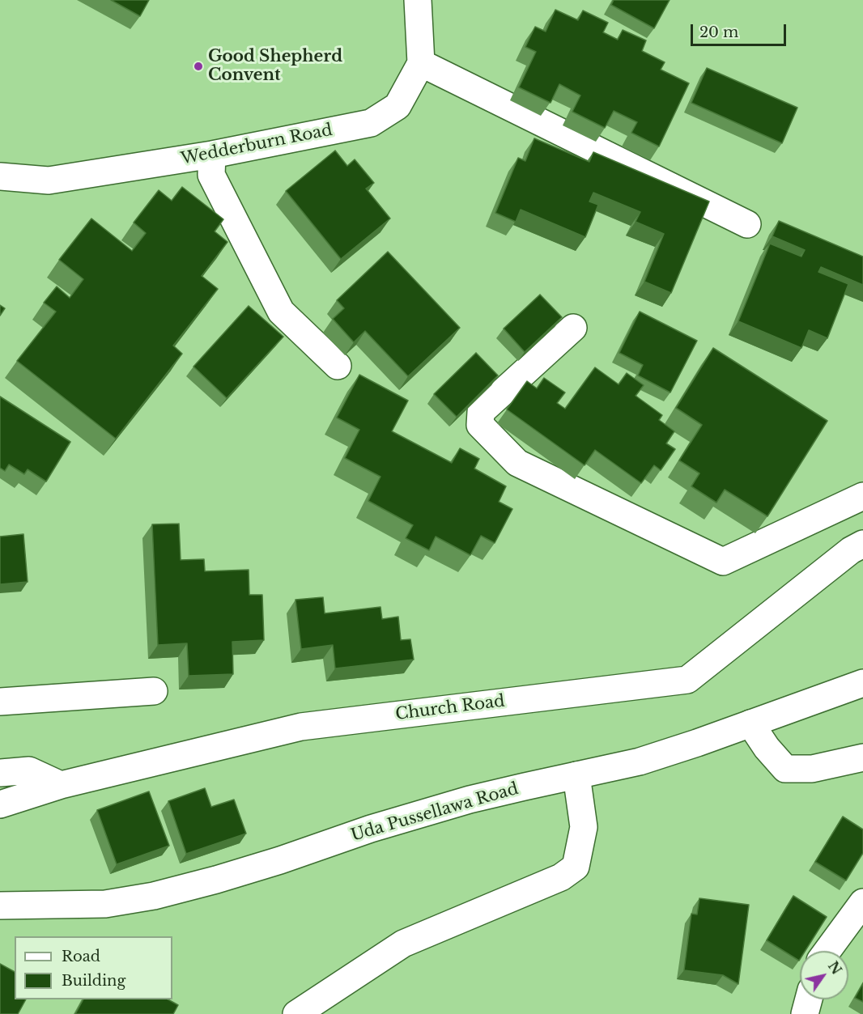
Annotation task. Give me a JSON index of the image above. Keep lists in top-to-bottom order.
{
  "streets": {
    "street": ["Wedderburn Road", "Church Road", "Uda Pussellawa Road"]
  },
  "places": ["Good Shepherd Convent"],
  "legend": ["Road", "Building"],
  "scale_bar": "20 m",
  "north": "top right"
}
